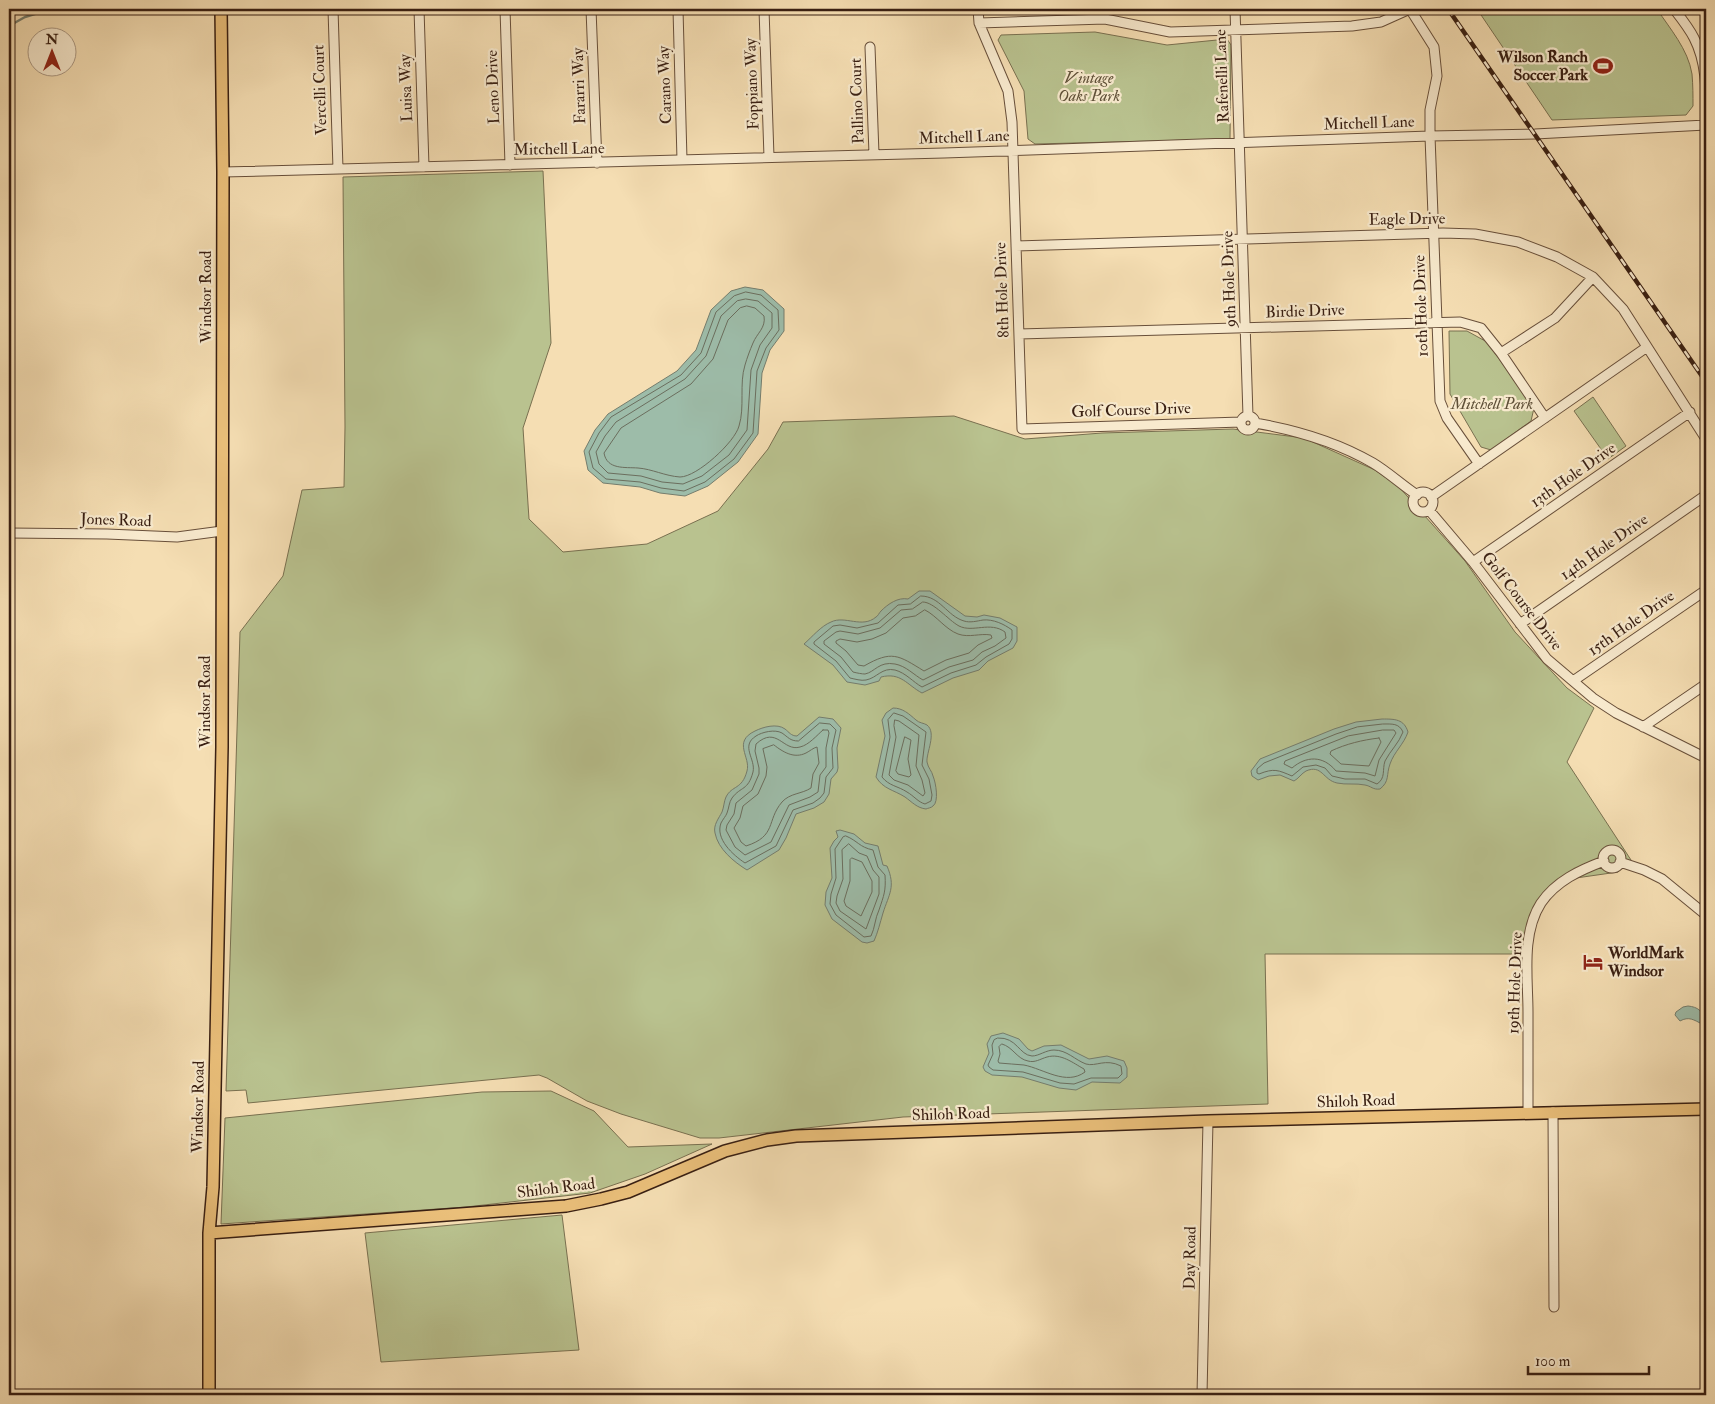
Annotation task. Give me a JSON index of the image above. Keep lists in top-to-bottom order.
{
  "streets": {
    "main road": ["Windsor Road", "Shiloh Road"],
    "street": [
      "Rafenelli Lane",
      "Foppiano Way",
      "Carano Way",
      "Fararri Way",
      "Leno Drive",
      "Luisa Way",
      "Vercelli Court",
      "Pallino Court",
      "Mitchell Lane",
      "Eagle Drive",
      "9th Hole Drive",
      "8th Hole Drive",
      "10th Hole Drive",
      "Birdie Drive",
      "Golf Course Drive",
      "13th Hole Drive",
      "Jones Road",
      "14th Hole Drive",
      "15th Hole Drive",
      "19th Hole Drive",
      "Day Road"
    ]
  },
  "crossings": [
    ["Rafenelli Lane", "Mitchell Lane"],
    ["Rafenelli Lane", "9th Hole Drive"],
    ["Foppiano Way", "Mitchell Lane"],
    ["Carano Way", "Mitchell Lane"],
    ["Fararri Way", "Mitchell Lane"],
    ["Leno Drive", "Mitchell Lane"],
    ["Luisa Way", "Mitchell Lane"],
    ["Vercelli Court", "Mitchell Lane"],
    ["Pallino Court", "Mitchell Lane"],
    ["Mitchell Lane", "9th Hole Drive"],
    ["Mitchell Lane", "8th Hole Drive"],
    ["Mitchell Lane", "Windsor Road"],
    ["Mitchell Lane", "10th Hole Drive"],
    ["Eagle Drive", "9th Hole Drive"],
    ["Eagle Drive", "8th Hole Drive"],
    ["Eagle Drive", "10th Hole Drive"],
    ["Eagle Drive", "13th Hole Drive"],
    ["9th Hole Drive", "Birdie Drive"],
    ["9th Hole Drive", "Golf Course Drive"],
    ["8th Hole Drive", "Birdie Drive"],
    ["8th Hole Drive", "Golf Course Drive"],
    ["Windsor Road", "Jones Road"],
    ["Windsor Road", "Shiloh Road"],
    ["10th Hole Drive", "Birdie Drive"],
    ["Golf Course Drive", "13th Hole Drive"],
    ["Golf Course Drive", "14th Hole Drive"],
    ["Golf Course Drive", "15th Hole Drive"],
    ["19th Hole Drive", "Shiloh Road"],
    ["Shiloh Road", "Day Road"]
  ],
  "parks": ["Vintage Oaks Park", "Mitchell Park"],
  "places": {
    "sports": ["Wilson Ranch Soccer Park"],
    "hotel": ["WorldMark Windsor"]
  },
  "scale_bar": "100 m",
  "north": "top"
}
